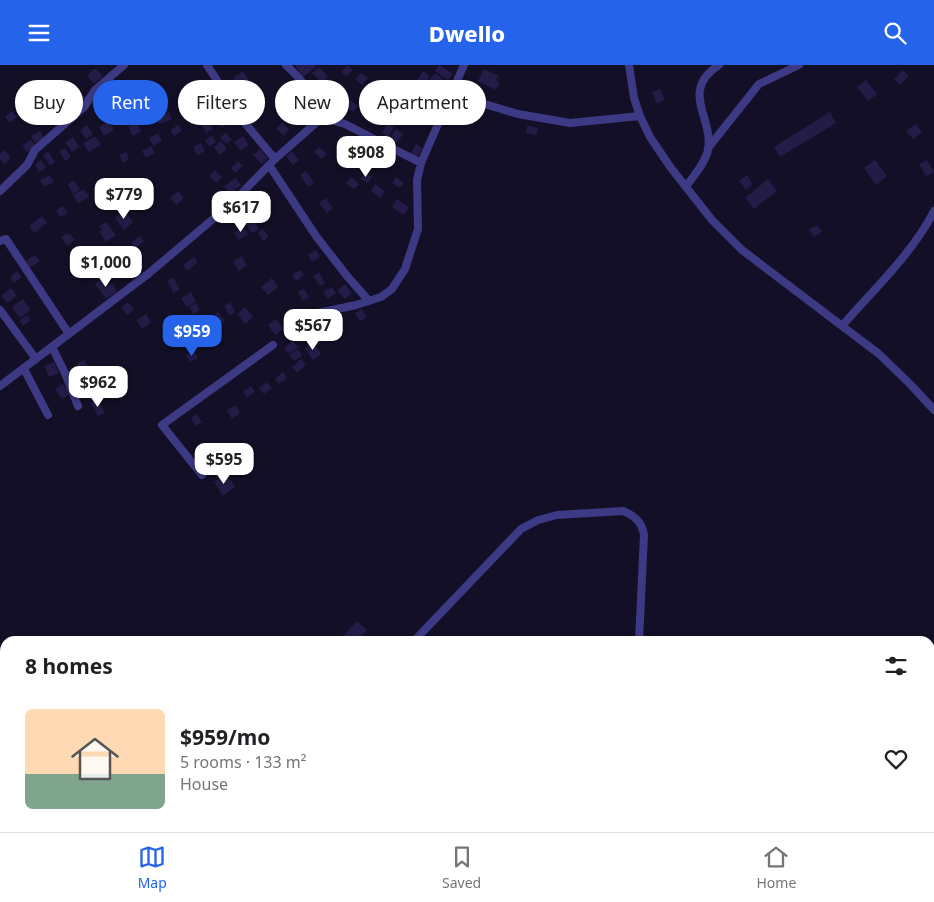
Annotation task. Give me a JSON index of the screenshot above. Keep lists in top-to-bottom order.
{
  "page": {
    "header": "Dwello",
    "chip": [
      "Buy",
      "Rent",
      "Filters",
      "New",
      "Apartment"
    ],
    "price": [
      "$908",
      "$779",
      "$617",
      "$1,000",
      "$567",
      "$959",
      "$962",
      "$595"
    ],
    "heading": "8 homes",
    "list": [
      {
        "name": "$959/mo",
        "note": "5 rooms · 133 m² · House"
      }
    ],
    "tabs": ["Map", "Saved", "Home"]
  }
}
